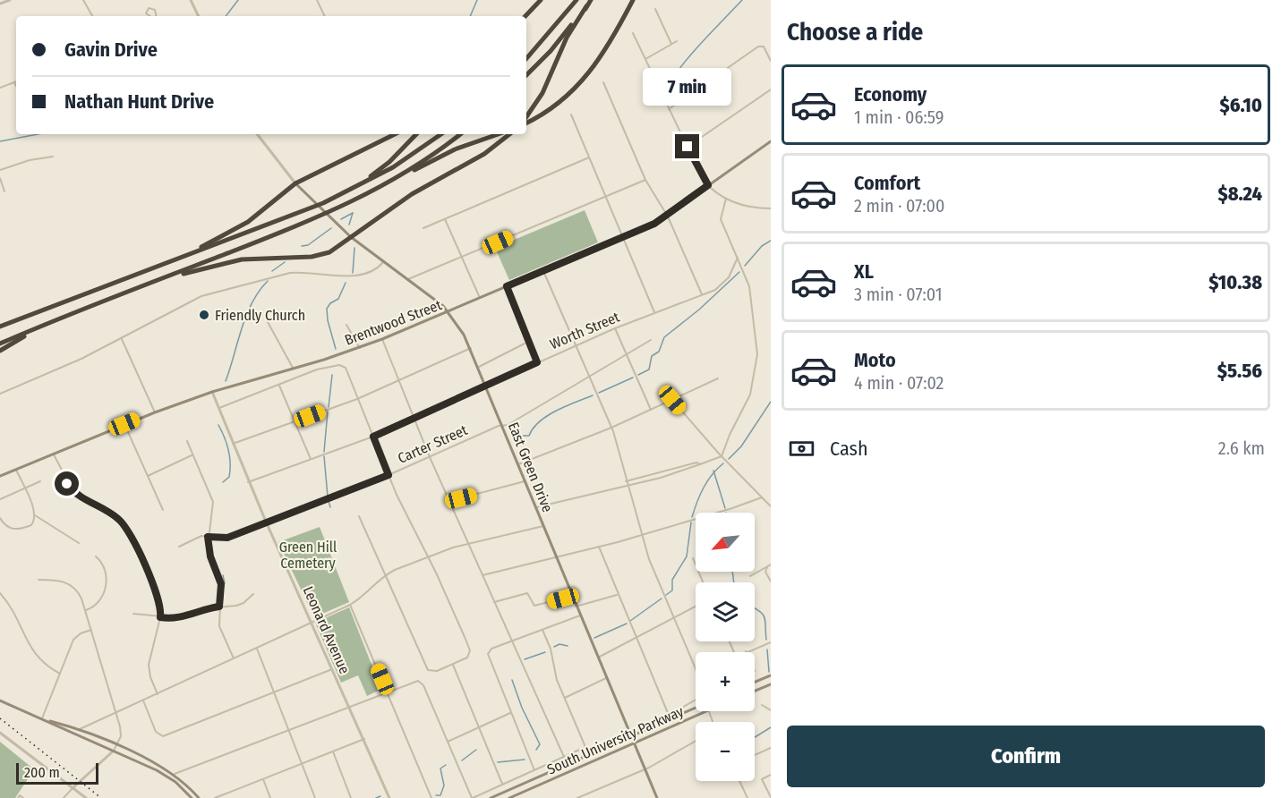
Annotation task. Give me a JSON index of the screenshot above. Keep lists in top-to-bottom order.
{
  "streets": {
    "main road": ["Brentwood Street", "East Green Drive", "South University Parkway"],
    "street": ["Worth Street", "Carter Street", "Leonard Avenue"]
  },
  "crossings": [
    ["Brentwood Street", "East Green Drive"],
    ["Brentwood Street", "Leonard Avenue"],
    ["Worth Street", "East Green Drive"],
    ["Worth Street", "Leonard Avenue"],
    ["Carter Street", "East Green Drive"],
    ["Carter Street", "Leonard Avenue"],
    ["East Green Drive", "South University Parkway"]
  ],
  "parks": ["Green Hill Cemetery"],
  "places": ["Friendly Church"],
  "scale_bar": "200 m",
  "north": "bottom left",
  "page": {
    "heading": "Choose a ride",
    "banner": ["Gavin Drive", "Nathan Hunt Drive"],
    "list": [
      {
        "name": "Economy",
        "note": "1 min · 06:59",
        "value": "$6.10"
      },
      {
        "name": "Comfort",
        "note": "2 min · 07:00",
        "value": "$8.24"
      },
      {
        "name": "XL",
        "note": "3 min · 07:01",
        "value": "$10.38"
      },
      {
        "name": "Moto",
        "note": "4 min · 07:02",
        "value": "$5.56"
      }
    ],
    "bubble": "7 min",
    "pay": ["Cash", "2.6 km"],
    "map_buttons": ["+", "−"],
    "buttons": "Confirm",
    "scale": "200 m"
  }
}
